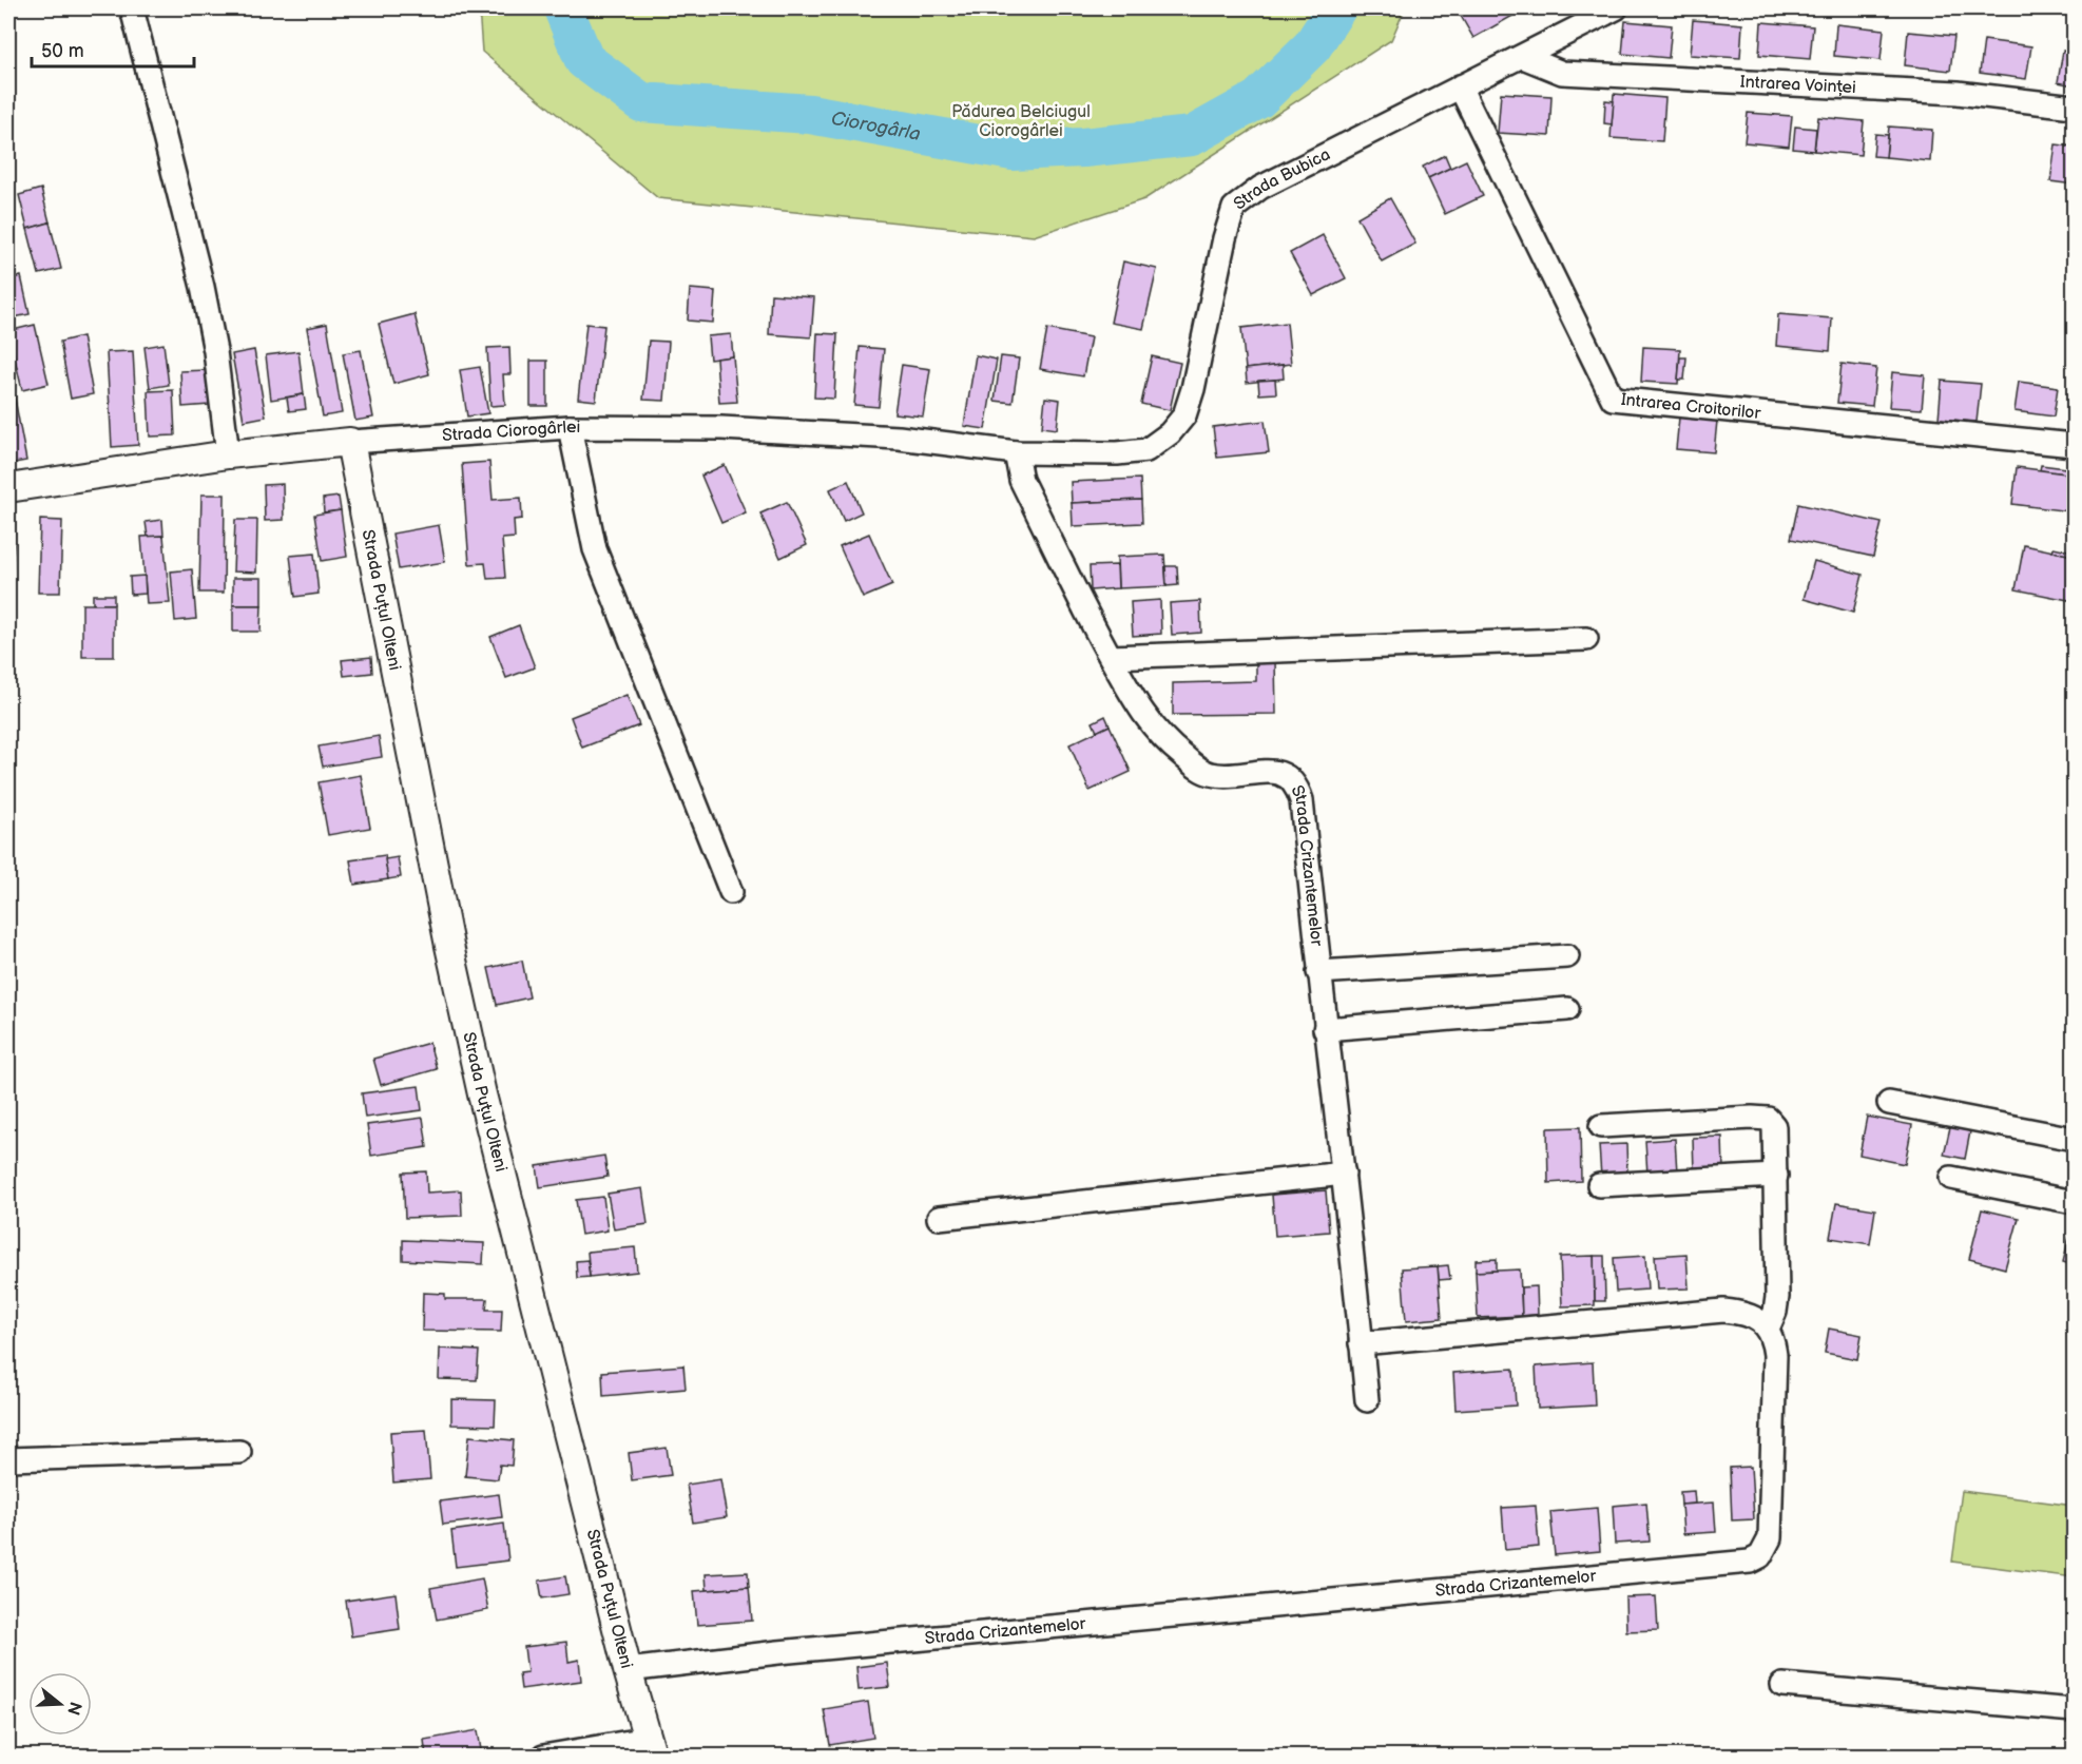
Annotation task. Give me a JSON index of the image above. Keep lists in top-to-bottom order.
{
  "streets": {
    "street": [
      "Intrarea Voinței",
      "Strada Bubica",
      "Intrarea Croitorilor",
      "Strada Ciorogârlei",
      "Strada Puțul Olteni",
      "Strada Crizantemelor"
    ]
  },
  "crossings": [
    ["Intrarea Voinței", "Strada Bubica"],
    ["Strada Bubica", "Intrarea Croitorilor"],
    ["Strada Bubica", "Strada Ciorogârlei"],
    ["Strada Bubica", "Strada Crizantemelor"],
    ["Strada Ciorogârlei", "Strada Puțul Olteni"],
    ["Strada Ciorogârlei", "Strada Crizantemelor"],
    ["Strada Puțul Olteni", "Strada Crizantemelor"]
  ],
  "water": ["Ciorogârla"],
  "parks": ["Pădurea Belciugul Ciorogârlei"],
  "scale_bar": "50 m",
  "north": "right"
}
